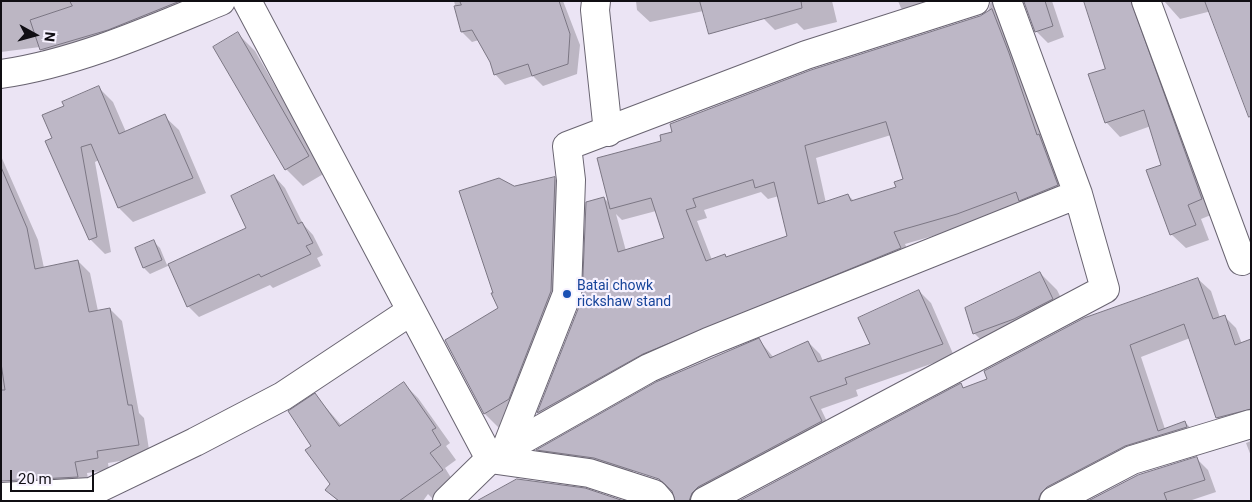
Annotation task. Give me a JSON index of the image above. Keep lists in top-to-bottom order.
{
  "places": ["Batai chowk rickshaw stand"],
  "scale_bar": "20 m",
  "north": "right"
}
